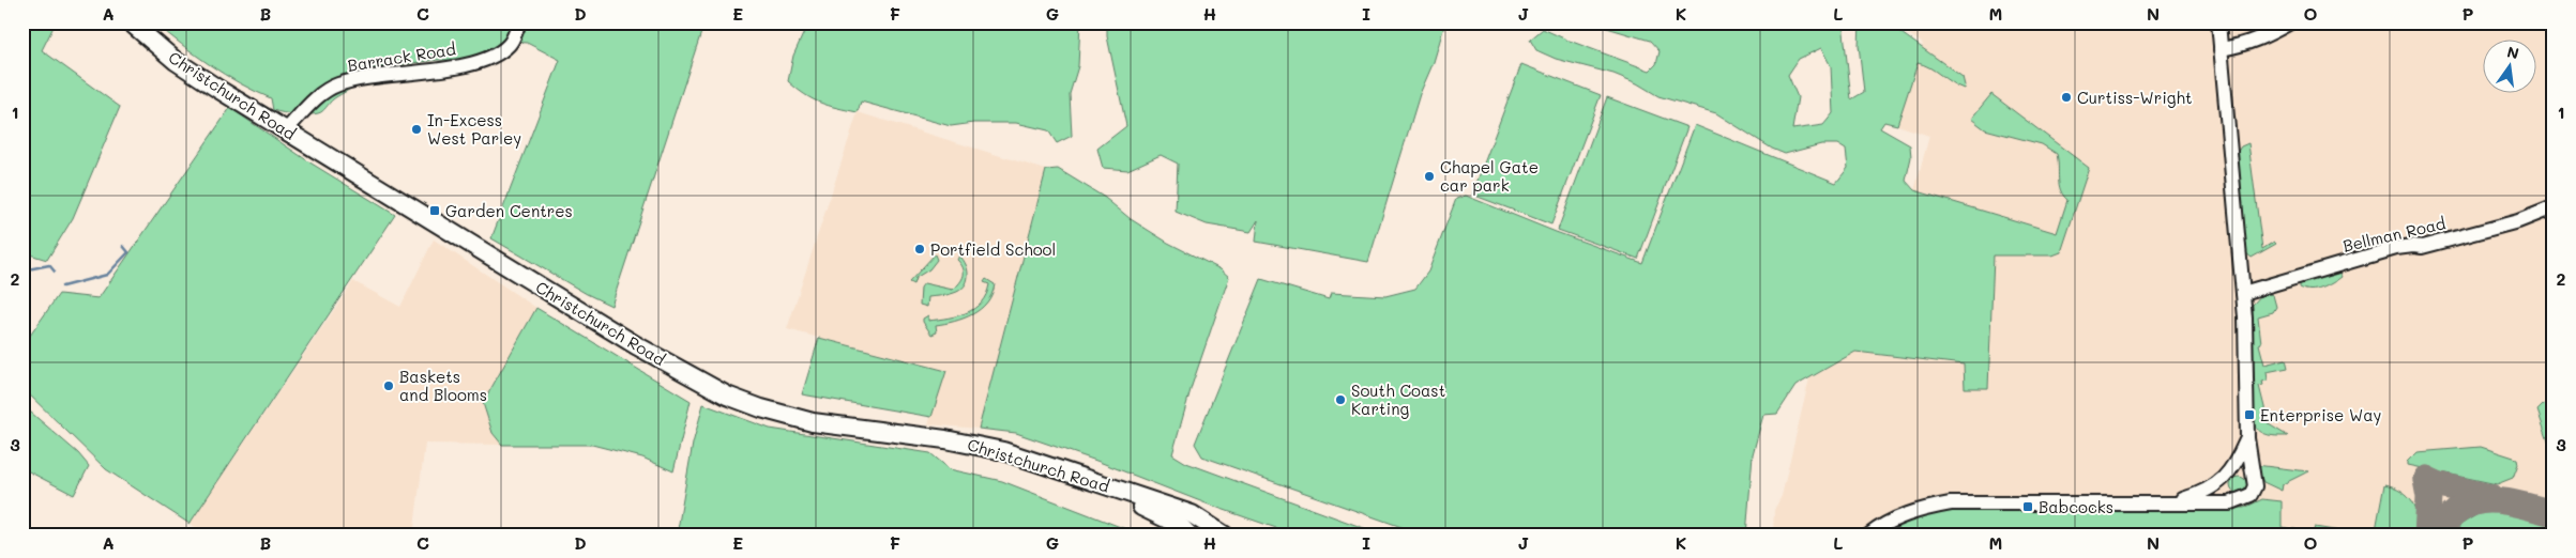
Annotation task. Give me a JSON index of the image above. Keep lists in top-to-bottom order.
{
  "streets": {
    "main road": ["Christchurch Road"],
    "street": ["Barrack Road", "Bellman Road"]
  },
  "crossings": [
    ["Barrack Road", "Christchurch Road"]
  ],
  "places": {
    "other": [
      "Curtiss-Wright",
      "In-Excess West Parley",
      "Chapel Gate car park",
      "Portfield School",
      "Baskets and Blooms",
      "South Coast Karting"
    ],
    "transit": ["Garden Centres", "Enterprise Way", "Babcocks"]
  },
  "north": "top",
  "grid": {
    "columns": [
      "A",
      "B",
      "C",
      "D",
      "E",
      "F",
      "G",
      "H",
      "I",
      "J",
      "K",
      "L",
      "M",
      "N",
      "O",
      "P"
    ],
    "rows": ["1", "2", "3"]
  }
}
